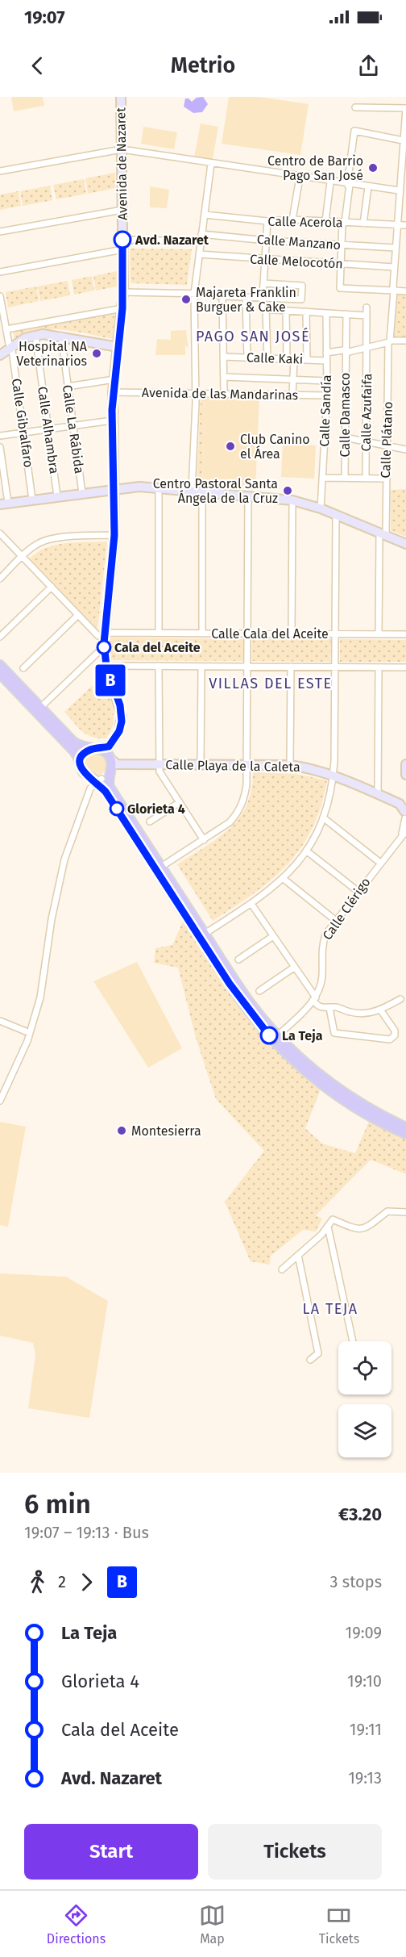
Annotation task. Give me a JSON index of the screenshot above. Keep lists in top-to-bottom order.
{
  "streets": {
    "street": [
      "Avenida de Nazaret",
      "Calle Acerola",
      "Calle Manzano",
      "Calle Melocotón",
      "Calle Kaki",
      "Avenida de las Mandarinas",
      "Calle Sandía",
      "Calle Azufaifa",
      "Calle Damasco",
      "Calle Gibralfaro",
      "Calle La Rábida",
      "Calle Alhambra",
      "Calle Plátano",
      "Calle Cala del Aceite",
      "Calle Playa de la Caleta",
      "Calle Clérigo"
    ]
  },
  "crossings": [
    ["Avenida de Nazaret", "Avenida de las Mandarinas"],
    ["Avenida de Nazaret", "Calle Cala del Aceite"],
    ["Calle Acerola", "Calle Plátano"],
    ["Calle Manzano", "Calle Plátano"],
    ["Calle Melocotón", "Calle Plátano"],
    ["Calle Kaki", "Calle Sandía"],
    ["Avenida de las Mandarinas", "Calle Sandía"],
    ["Calle Plátano", "Calle Cala del Aceite"],
    ["Calle Playa de la Caleta", "Calle Clérigo"]
  ],
  "districts": ["PAGO SAN JOSÉ", "VILLAS DEL ESTE", "LA TEJA"],
  "places": [
    "Centro de Barrio Pago San José",
    "Avd. Nazaret",
    "Majareta Franklin Burguer & Cake",
    "Hospital NA Veterinarios",
    "Club Canino el Área",
    "Centro Pastoral Santa Ángela de la Cruz",
    "Cala del Aceite",
    "Glorieta 4",
    "La Teja",
    "Montesierra"
  ],
  "lines": ["bus line B"],
  "page": {
    "status": "19:07",
    "header": "Metrio",
    "on_map": "B",
    "heading": ["6 min", "19:07 – 19:13 · Bus", "€3.20"],
    "legs": ["2", "B", "3 stops"],
    "list": [
      {
        "name": "La Teja",
        "value": "19:09"
      },
      {
        "name": "Glorieta 4",
        "value": "19:10"
      },
      {
        "name": "Cala del Aceite",
        "value": "19:11"
      },
      {
        "name": "Avd. Nazaret",
        "value": "19:13"
      }
    ],
    "buttons": ["Start", "Tickets"],
    "tabs": ["Directions", "Map", "Tickets"]
  }
}
